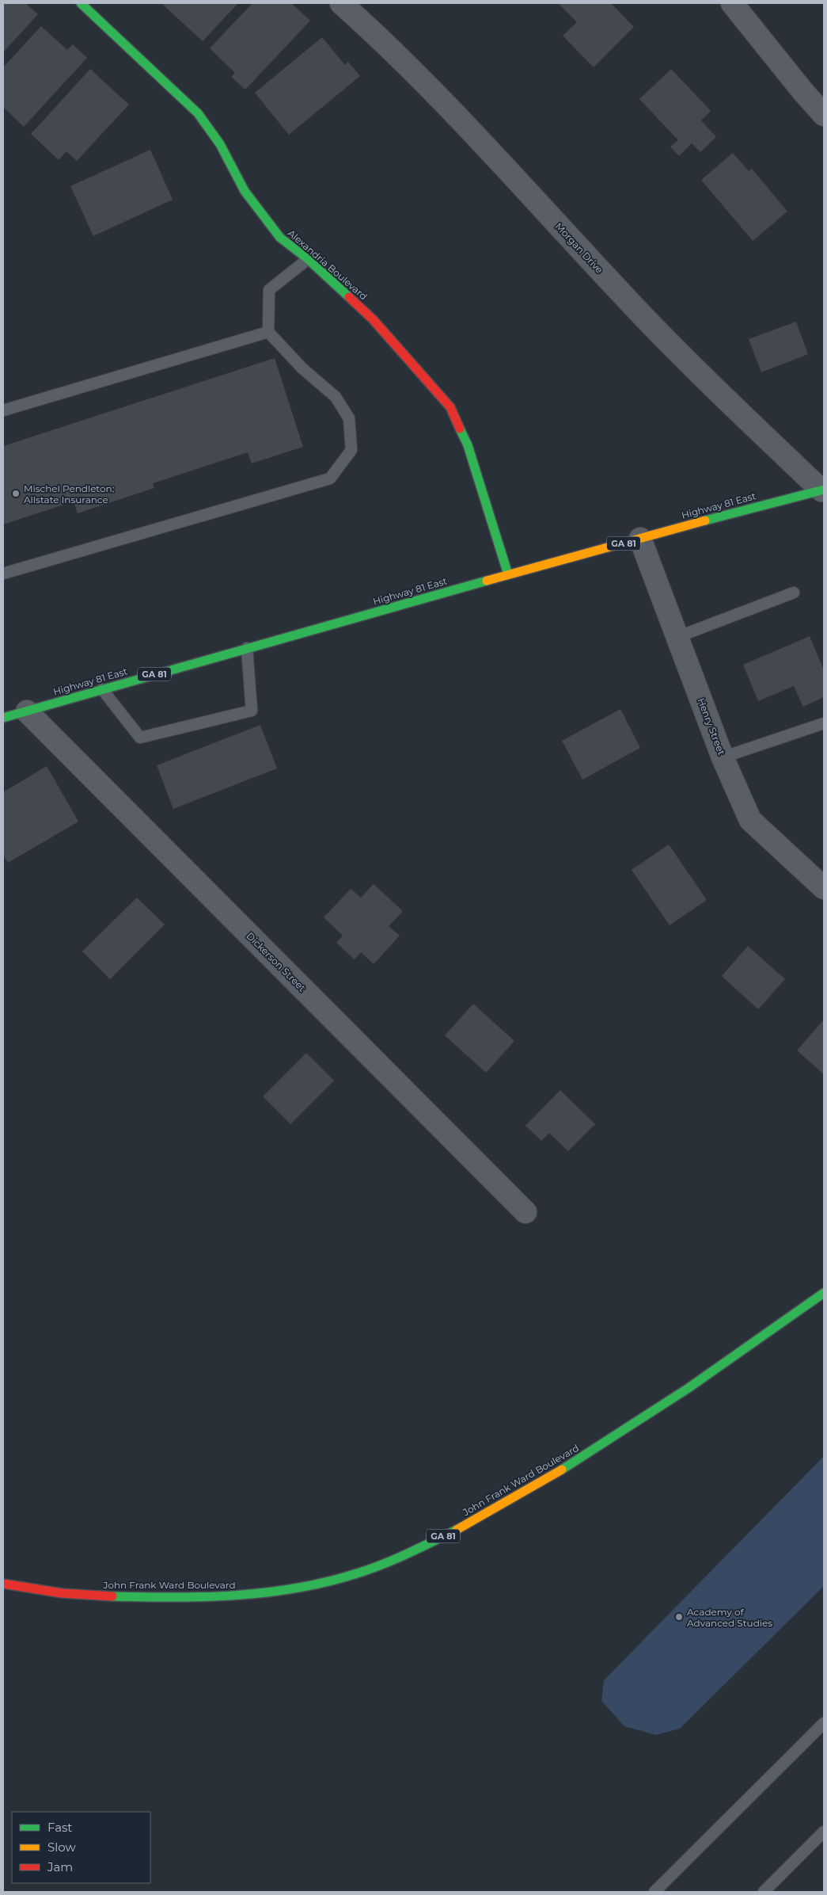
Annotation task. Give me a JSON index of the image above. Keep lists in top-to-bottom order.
{
  "streets": {
    "main road": [
      "Alexandria Boulevard",
      "Highway 81 East",
      "GA 81",
      "John Frank Ward Boulevard"
    ],
    "street": ["Morgan Drive", "Henry Street", "Dickerson Street"]
  },
  "crossings": [
    ["Morgan Drive", "Highway 81 East"],
    ["Alexandria Boulevard", "Highway 81 East"],
    ["Highway 81 East", "Henry Street"],
    ["Highway 81 East", "Dickerson Street"]
  ],
  "places": ["Mischel Pendleton: Allstate Insurance", "Academy of Advanced Studies"],
  "legend": ["Fast", "Slow", "Jam"]
}
